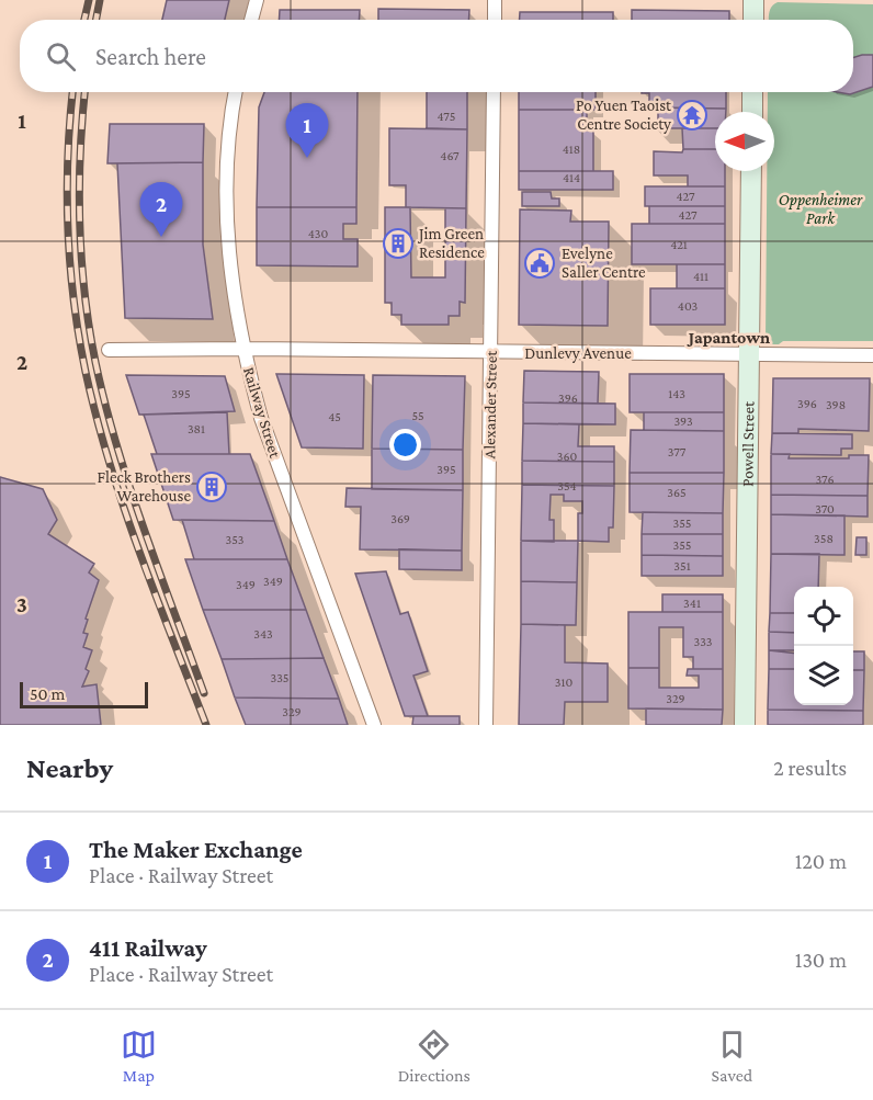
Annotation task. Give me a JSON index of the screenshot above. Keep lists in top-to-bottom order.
{
  "streets": {
    "main road": ["Powell Street"],
    "street": ["Dunlevy Avenue", "Alexander Street", "Railway Street"]
  },
  "crossings": [
    ["Dunlevy Avenue", "Alexander Street"],
    ["Dunlevy Avenue", "Railway Street"],
    ["Dunlevy Avenue", "Powell Street"]
  ],
  "districts": ["Japantown"],
  "parks": ["Oppenheimer Park"],
  "places": {
    "temple": ["Po Yuen Taoist Centre Society"],
    "building": ["Jim Green Residence", "Fleck Brothers Warehouse"],
    "public building": ["Evelyne Saller Centre"]
  },
  "house_numbers": [
    "475",
    "418",
    "467",
    "414",
    "427",
    "427",
    "430",
    "421",
    "411",
    "403",
    "395",
    "143",
    "396",
    "396",
    "398",
    "55",
    "45",
    "393",
    "381",
    "377",
    "360",
    "395",
    "376",
    "354",
    "365",
    "370",
    "369",
    "355",
    "358",
    "353",
    "355",
    "351",
    "349",
    "349",
    "341",
    "343",
    "333",
    "335",
    "310",
    "329",
    "329"
  ],
  "scale_bar": "50 m",
  "north": "left",
  "page": {
    "search": "Search here",
    "pins": ["1", "2"],
    "scale": "50 m",
    "heading": ["Nearby", "2 results"],
    "list": [
      {
        "mark": "1",
        "name": "The Maker Exchange",
        "note": "Place · Railway Street",
        "value": "120 m"
      },
      {
        "mark": "2",
        "name": "411 Railway",
        "note": "Place · Railway Street",
        "value": "130 m"
      }
    ],
    "nav": ["Map", "Directions", "Saved"]
  },
  "grid": {
    "rows": ["1", "2", "3"]
  }
}
